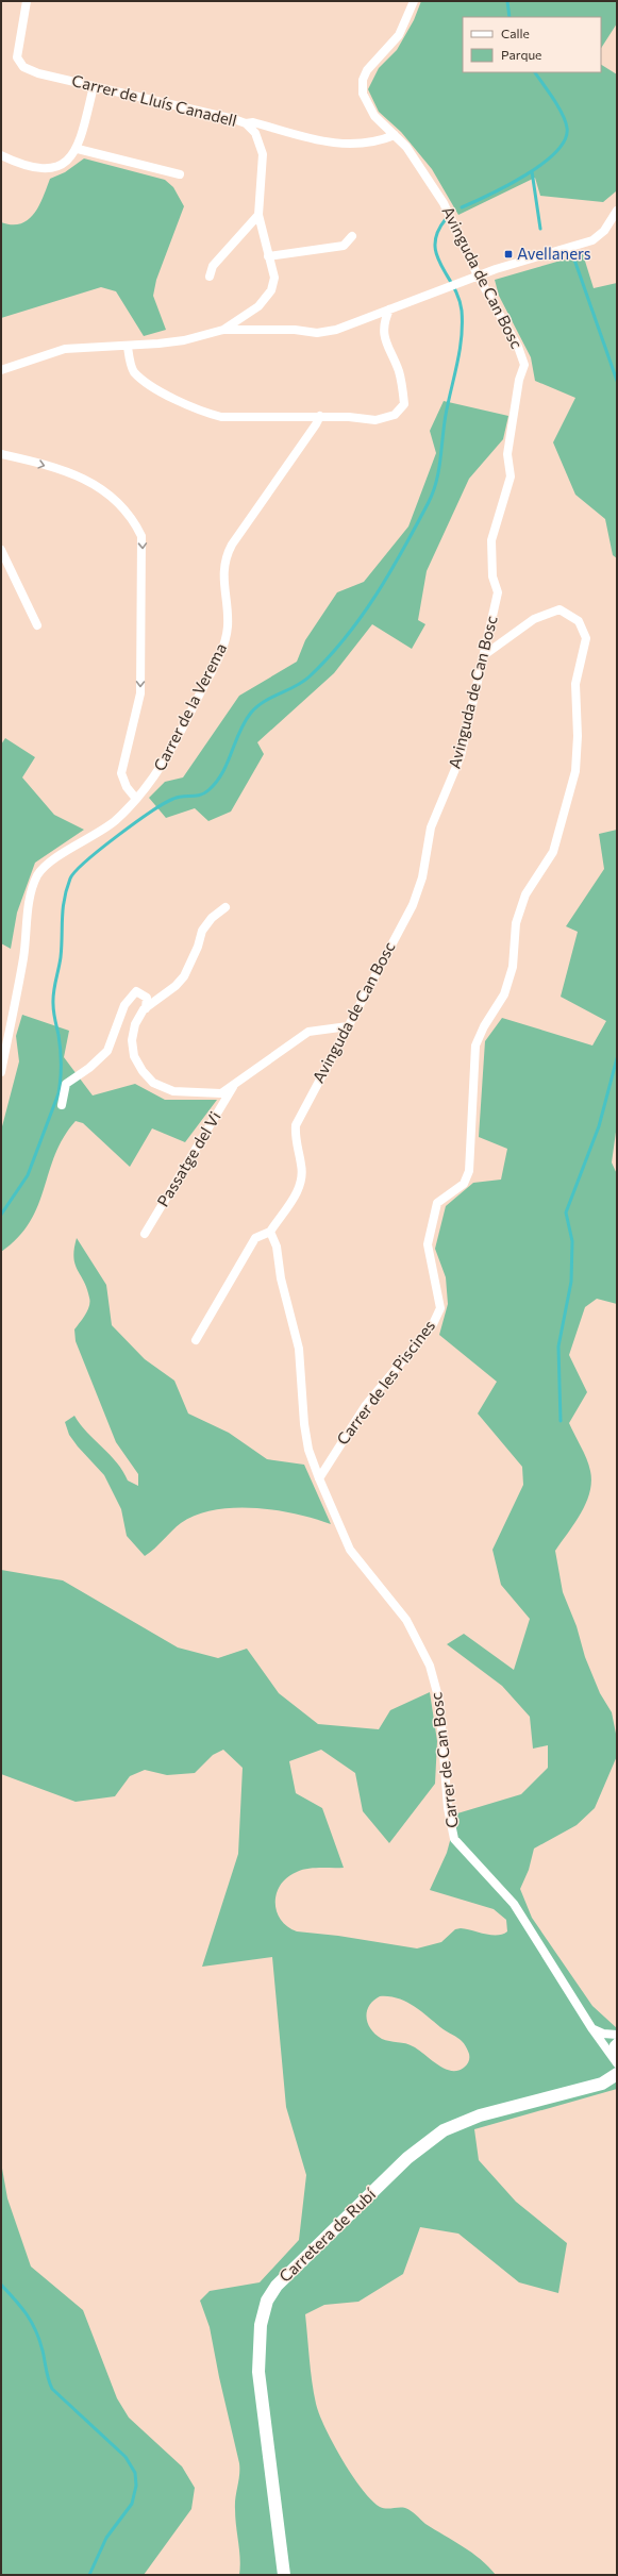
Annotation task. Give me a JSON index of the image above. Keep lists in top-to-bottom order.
{
  "streets": {
    "street": [
      "Carrer de Lluís Canadell",
      "Avinguda de Can Bosc",
      "Carrer de la Verema",
      "Passatge del Vi",
      "Carrer de les Piscines",
      "Carrer de Can Bosc",
      "Carretera de Rubí"
    ]
  },
  "crossings": [
    ["Avinguda de Can Bosc", "Carrer de les Piscines"],
    ["Carrer de les Piscines", "Carrer de Can Bosc"]
  ],
  "places": {
    "transit": ["Avellaners"]
  },
  "legend": ["Calle", "Parque"]
}
